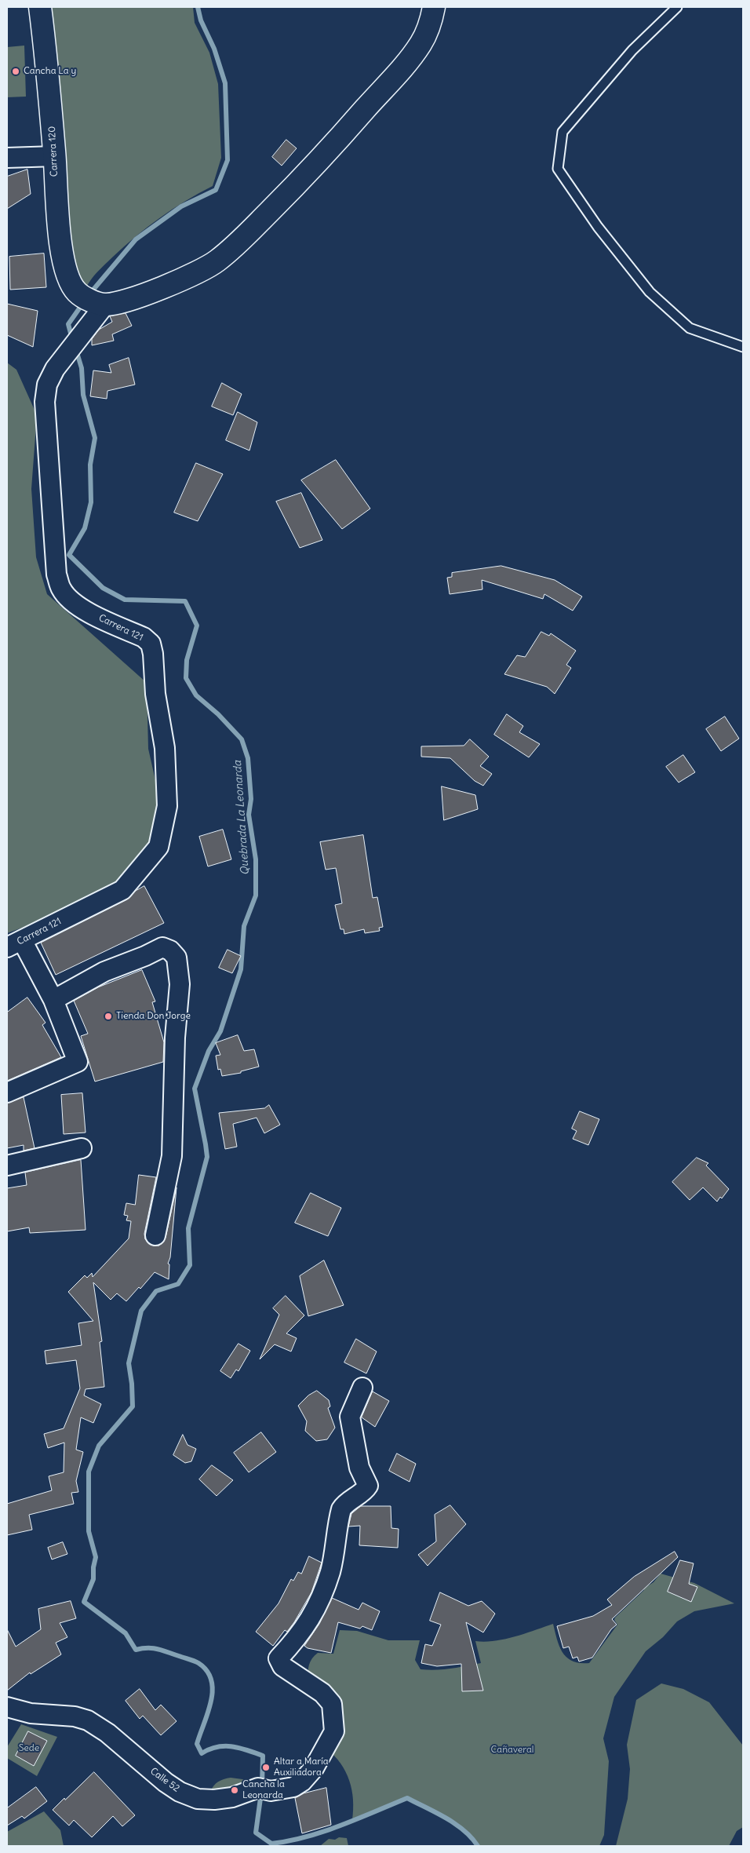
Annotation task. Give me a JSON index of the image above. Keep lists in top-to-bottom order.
{
  "streets": {
    "street": ["Carrera 120", "Carrera 121", "Calle 52"]
  },
  "crossings": [
    ["Carrera 120", "Carrera 121"]
  ],
  "water": ["Quebrada La Leonarda"],
  "parks": ["Sede", "Cañaveral"],
  "places": [
    "Cancha La y",
    "Tienda Don Jorge",
    "Altar a María Auxiliadora",
    "Cancha la Leonarda"
  ]
}
